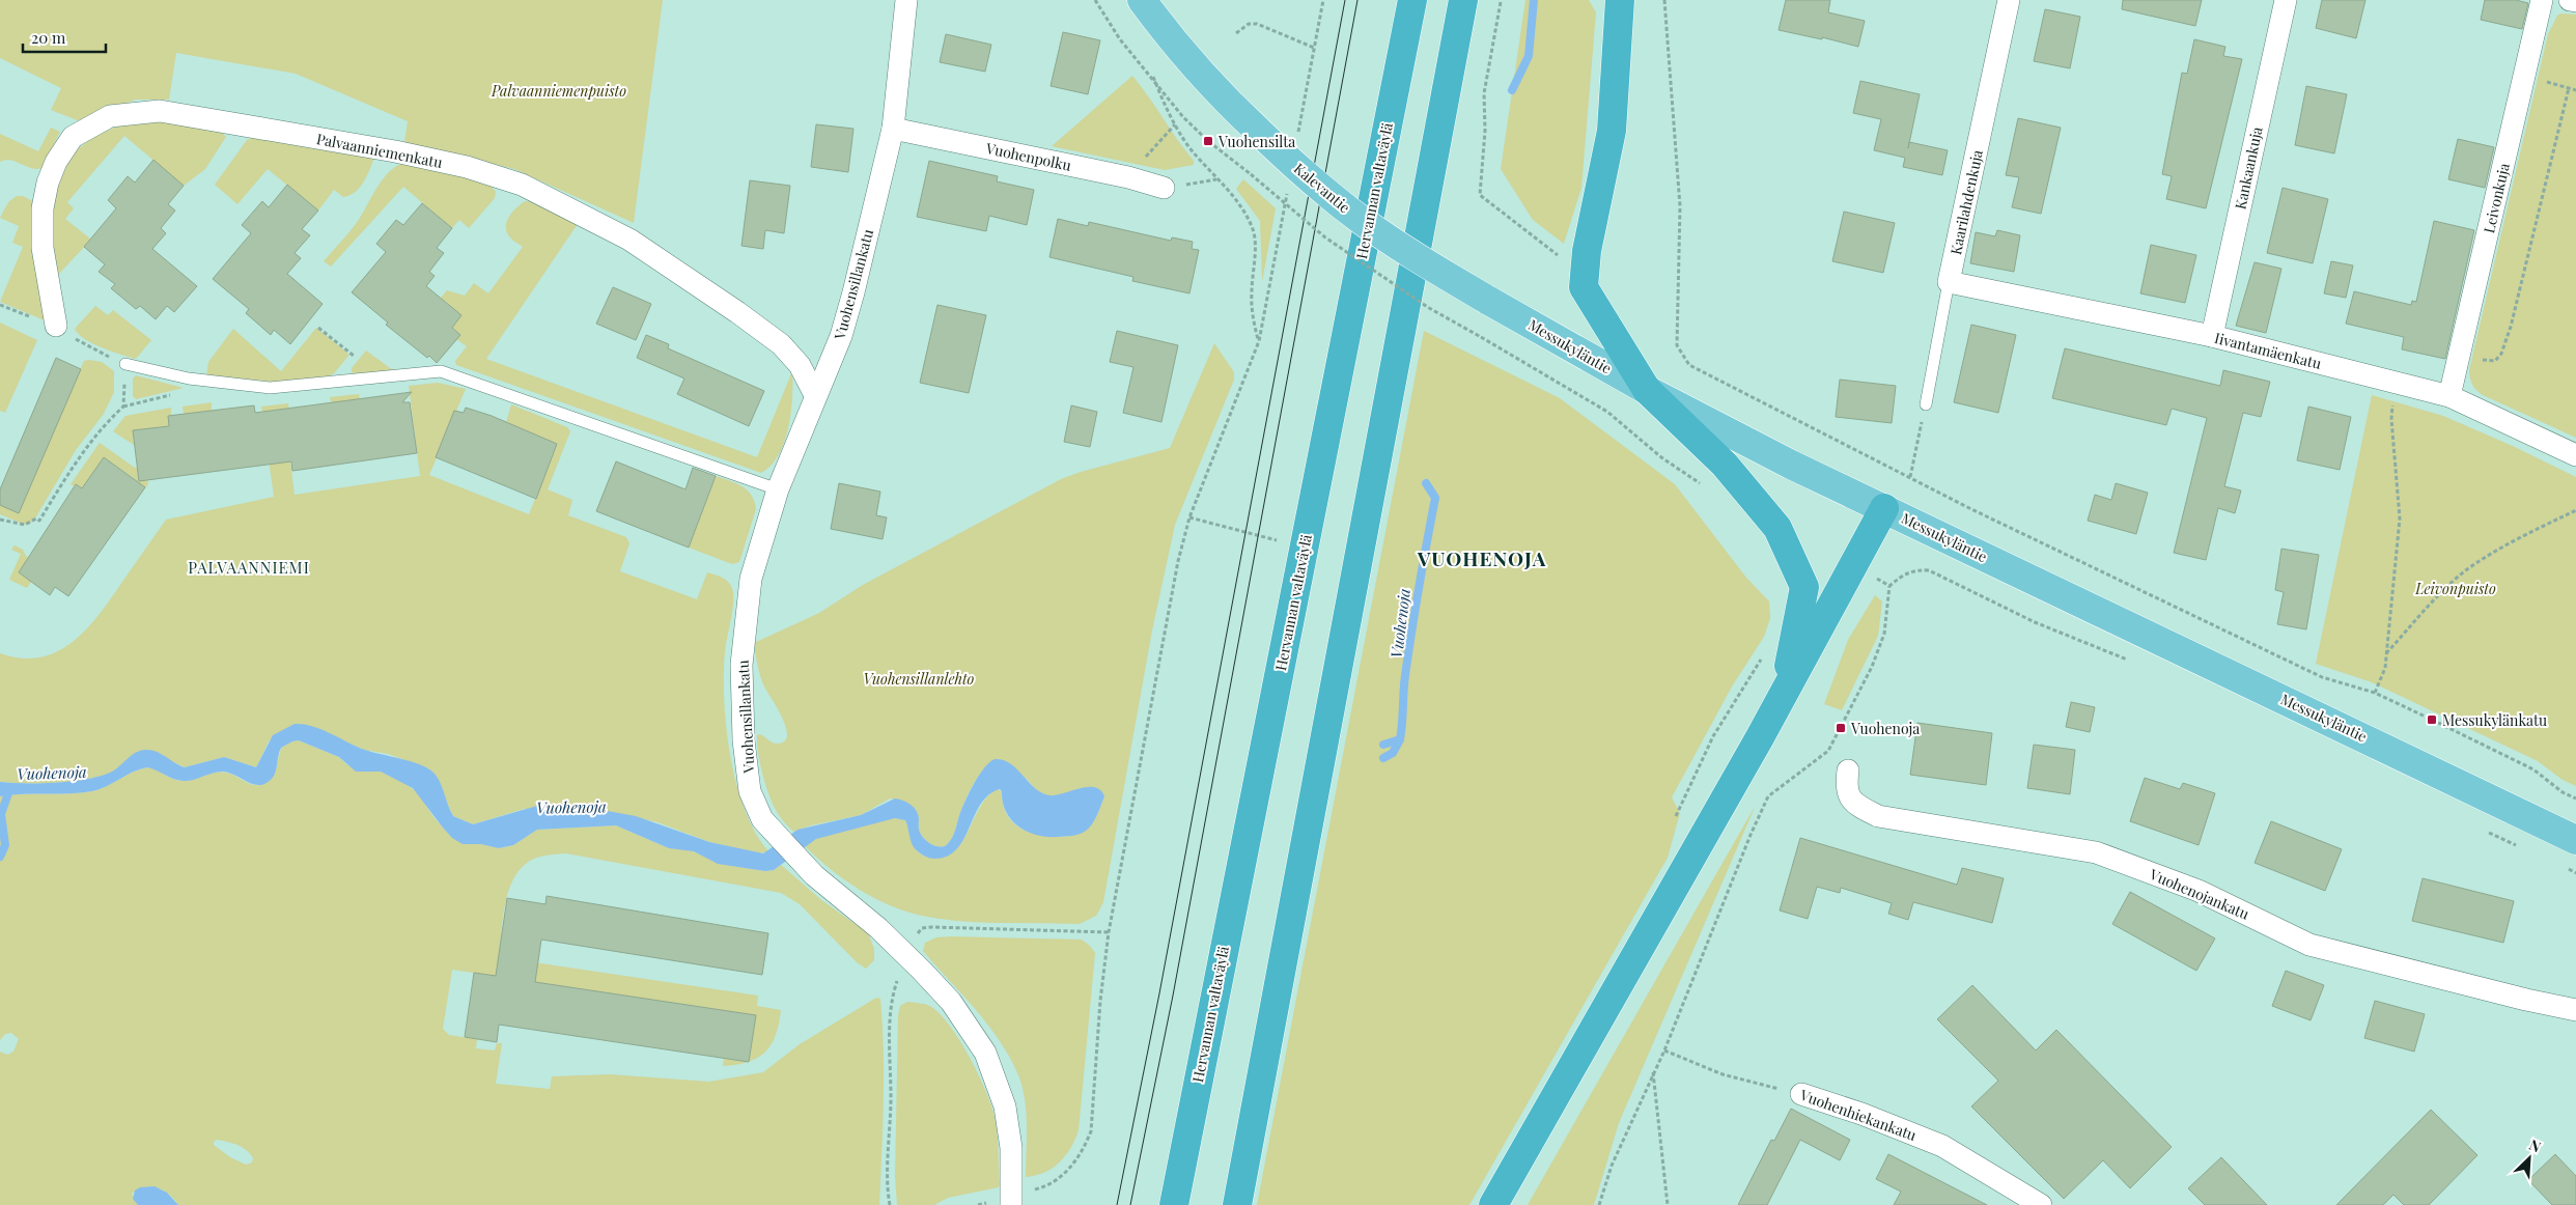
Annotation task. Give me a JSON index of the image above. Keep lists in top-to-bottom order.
{
  "streets": {
    "highway": ["Hervannan valtaväylä"],
    "main road": ["Kalevantie", "Messukyläntie"],
    "street": [
      "Palvaanniemenkatu",
      "Vuohenpolku",
      "Kankaankuja",
      "Leivonkuja",
      "Kaarilahdenkuja",
      "Vuohensillankatu",
      "Iivantamäenkatu",
      "Vuohenojankatu",
      "Vuohenhiekankatu"
    ]
  },
  "crossings": [
    ["Palvaanniemenkatu", "Vuohensillankatu"],
    ["Vuohenpolku", "Vuohensillankatu"],
    ["Kankaankuja", "Iivantamäenkatu"],
    ["Kalevantie", "Messukyläntie"],
    ["Leivonkuja", "Iivantamäenkatu"],
    ["Kaarilahdenkuja", "Iivantamäenkatu"]
  ],
  "districts": ["VUOHENOJA", "PALVAANNIEMI"],
  "water": ["Vuohenoja"],
  "parks": ["Palvaanniemenpuisto", "Leivonpuisto", "Vuohensillanlehto"],
  "places": {
    "transit": ["Vuohensilta", "Messukylänkatu", "Vuohenoja"]
  },
  "scale_bar": "20 m",
  "north": "top right"
}
